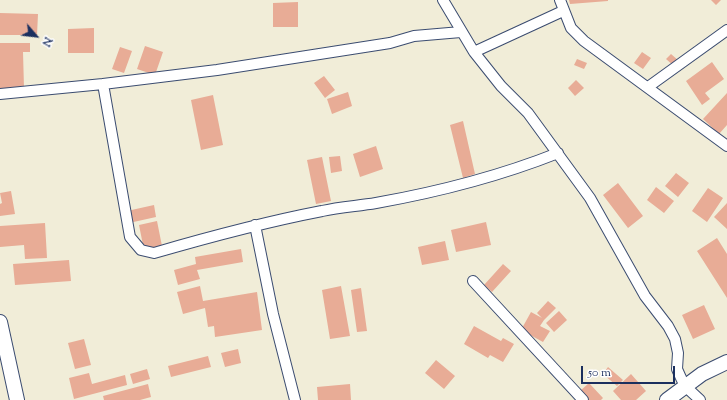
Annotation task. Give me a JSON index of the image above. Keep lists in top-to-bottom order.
{
  "scale_bar": "50 m",
  "north": "bottom right"
}
